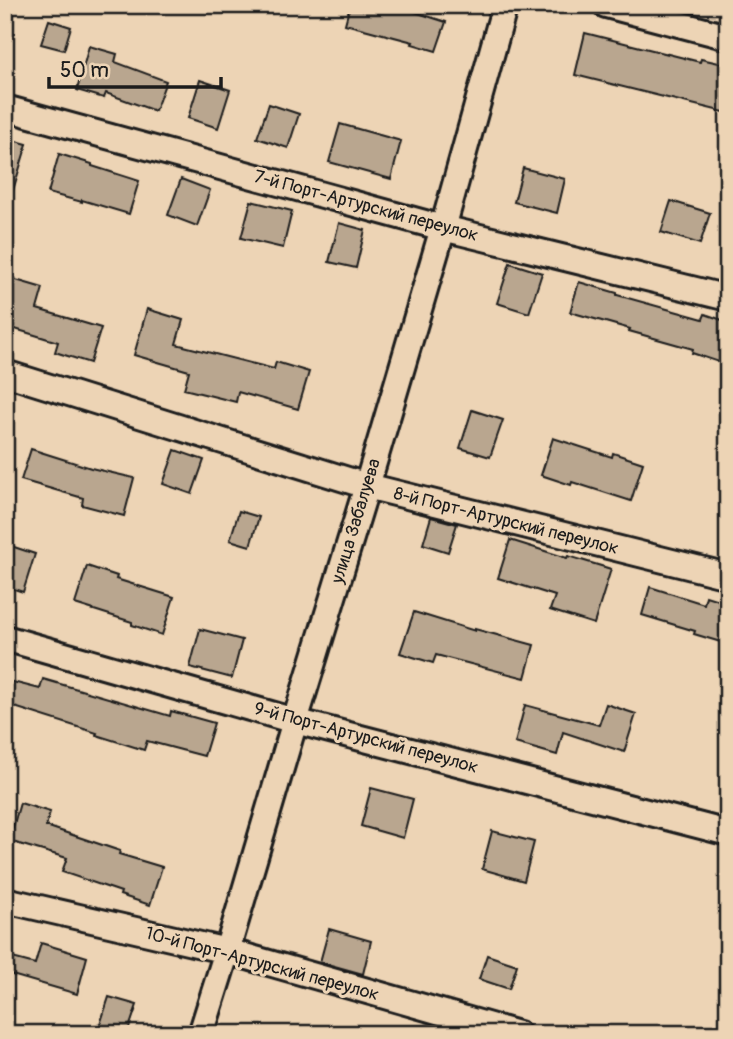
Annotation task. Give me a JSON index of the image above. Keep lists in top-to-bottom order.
{
  "streets": {
    "street": [
      "7-й Порт-Артурский переулок",
      "улица Забалуева",
      "8-й Порт-Артурский переулок",
      "9-й Порт-Артурский переулок",
      "10-й Порт-Артурский переулок"
    ]
  },
  "crossings": [
    ["7-й Порт-Артурский переулок", "улица Забалуева"],
    ["улица Забалуева", "8-й Порт-Артурский переулок"],
    ["улица Забалуева", "9-й Порт-Артурский переулок"],
    ["улица Забалуева", "10-й Порт-Артурский переулок"]
  ],
  "scale_bar": "50 m"
}
